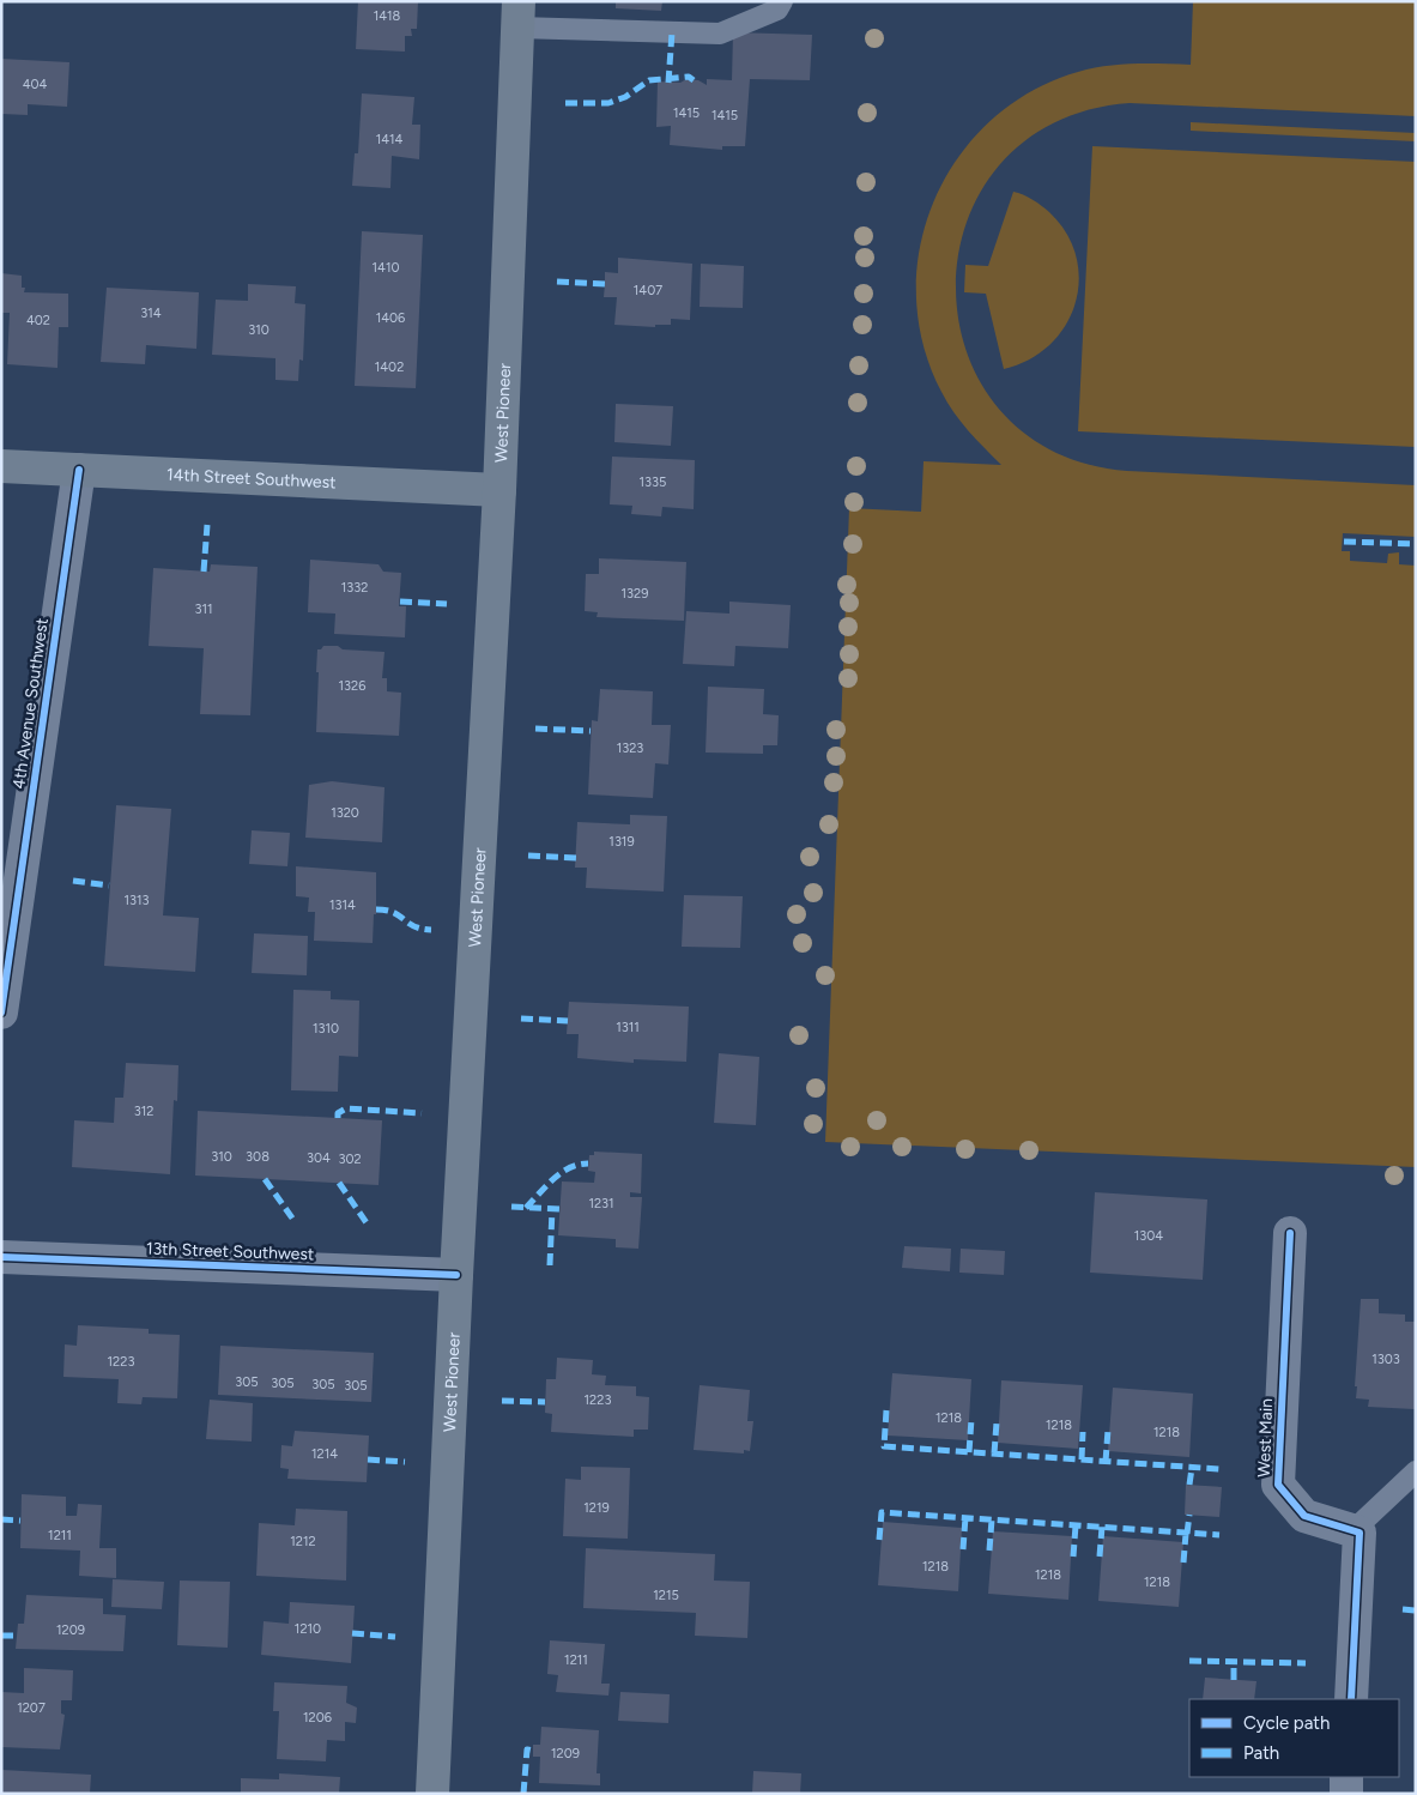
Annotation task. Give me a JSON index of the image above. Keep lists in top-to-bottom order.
{
  "streets": {
    "main road": ["West Pioneer", "14th Street Southwest"],
    "street": ["4th Avenue Southwest", "13th Street Southwest", "West Main"]
  },
  "crossings": [
    ["West Pioneer", "14th Street Southwest"],
    ["West Pioneer", "13th Street Southwest"],
    ["14th Street Southwest", "4th Avenue Southwest"]
  ],
  "house_numbers": [
    "1418",
    "404",
    "1415",
    "1415",
    "1414",
    "1410",
    "1407",
    "314",
    "1406",
    "402",
    "310",
    "1402",
    "1335",
    "1332",
    "1329",
    "311",
    "1326",
    "1323",
    "1320",
    "1319",
    "1313",
    "1314",
    "1311",
    "1310",
    "312",
    "310",
    "308",
    "304",
    "302",
    "1231",
    "1304",
    "1303",
    "1223",
    "305",
    "305",
    "305",
    "305",
    "1223",
    "1218",
    "1218",
    "1218",
    "1214",
    "1219",
    "1211",
    "1212",
    "1218",
    "1218",
    "1218",
    "1215",
    "1210",
    "1209",
    "1211",
    "1207",
    "1206",
    "1209"
  ],
  "legend": ["Cycle path", "Path"]
}
